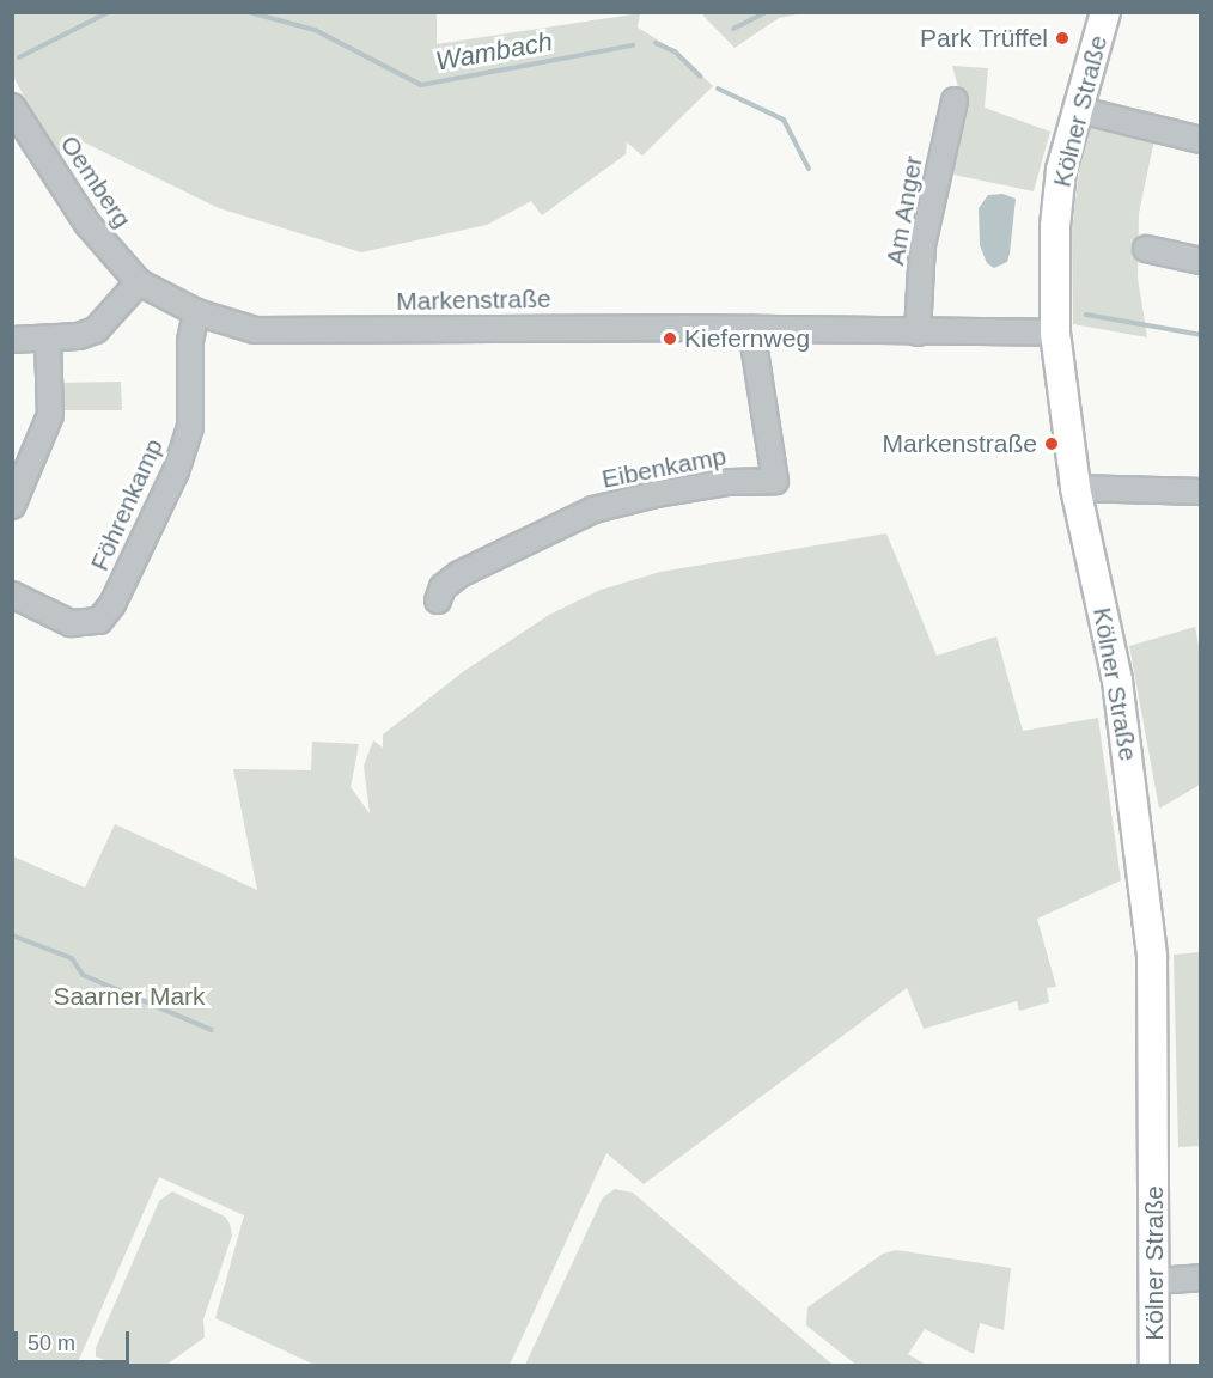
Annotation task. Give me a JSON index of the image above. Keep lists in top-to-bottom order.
{
  "streets": {
    "main road": ["Kölner Straße"],
    "street": [
      "Oemberg",
      "Am Anger",
      "Markenstraße",
      "Eibenkamp",
      "Föhrenkamp"
    ]
  },
  "crossings": [
    ["Kölner Straße", "Markenstraße"],
    ["Oemberg", "Markenstraße"],
    ["Am Anger", "Markenstraße"],
    ["Markenstraße", "Eibenkamp"],
    ["Markenstraße", "Föhrenkamp"]
  ],
  "water": ["Wambach"],
  "parks": ["Saarner Mark"],
  "places": ["Park Trüffel", "Kiefernweg", "Markenstraße"],
  "scale_bar": "50 m"
}
